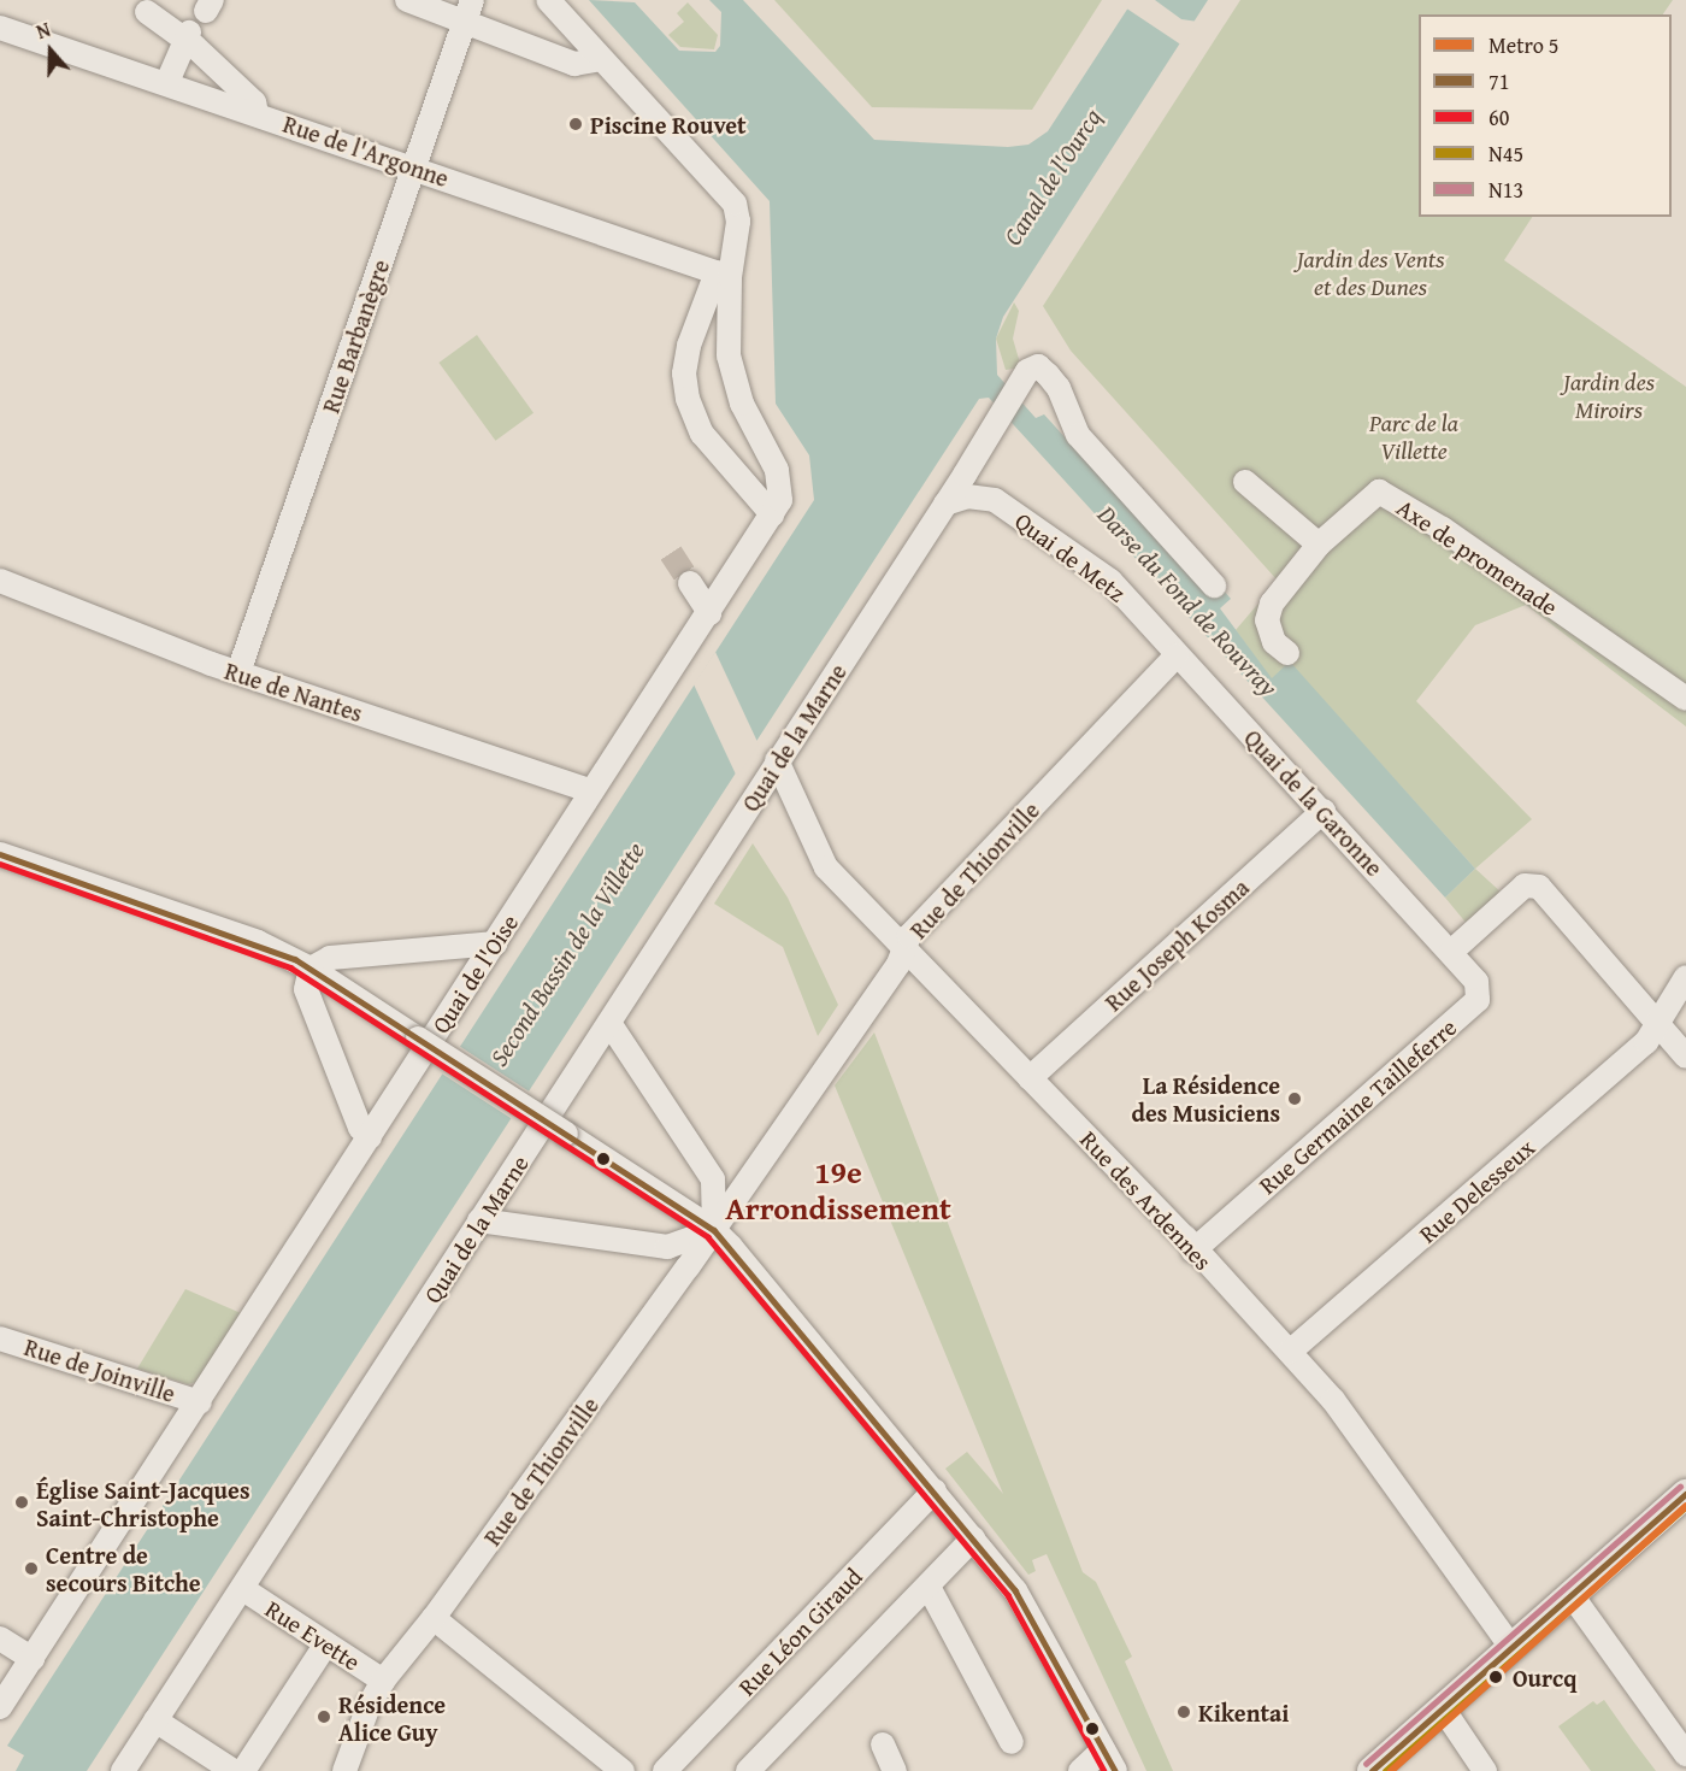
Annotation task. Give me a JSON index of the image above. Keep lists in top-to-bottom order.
{
  "streets": {
    "street": [
      "Rue de l'Argonne",
      "Rue Barbanègre",
      "Quai de Metz",
      "Axe de promenade",
      "Rue de Nantes",
      "Quai de la Marne",
      "Quai de la Garonne",
      "Rue de Thionville",
      "Rue Joseph Kosma",
      "Quai de l'Oise",
      "Rue Germaine Tailleferre",
      "Rue Delesseux",
      "Rue des Ardennes",
      "Rue de Joinville",
      "Rue Léon Giraud",
      "Rue Evette"
    ]
  },
  "crossings": [
    ["Rue de l'Argonne", "Rue Barbanègre"],
    ["Rue de l'Argonne", "Quai de l'Oise"],
    ["Rue Barbanègre", "Rue de Nantes"],
    ["Quai de Metz", "Quai de la Marne"],
    ["Quai de Metz", "Quai de la Garonne"],
    ["Quai de Metz", "Rue de Thionville"],
    ["Rue de Nantes", "Quai de l'Oise"],
    ["Quai de la Marne", "Rue des Ardennes"],
    ["Quai de la Marne", "Rue Evette"],
    ["Quai de la Garonne", "Rue de Thionville"],
    ["Quai de la Garonne", "Rue Joseph Kosma"],
    ["Quai de la Garonne", "Rue Germaine Tailleferre"],
    ["Rue de Thionville", "Rue des Ardennes"],
    ["Rue de Thionville", "Rue Evette"],
    ["Rue Joseph Kosma", "Rue des Ardennes"],
    ["Quai de l'Oise", "Rue de Joinville"],
    ["Rue Germaine Tailleferre", "Rue des Ardennes"],
    ["Rue Delesseux", "Rue des Ardennes"]
  ],
  "districts": ["19e Arrondissement"],
  "water": ["Canal de l'Ourcq", "Darse du Fond de Rouvray", "Second Bassin de la Villette"],
  "parks": ["Jardin des Vents et des Dunes", "Jardin des Miroirs", "Parc de la Villette"],
  "places": [
    "Piscine Rouvet",
    "La Résidence des Musiciens",
    "Église Saint-Jacques Saint-Christophe",
    "Centre de secours Bitche",
    "Ourcq",
    "Kikentai",
    "Résidence Alice Guy"
  ],
  "lines": [
    "transit line 71",
    "transit line 60",
    "transit line N13",
    "metro line 5",
    "transit line N45"
  ],
  "legend": [
    "Metro 5",
    "71",
    "60",
    "N45",
    "N13"
  ],
  "north": "top"
}
